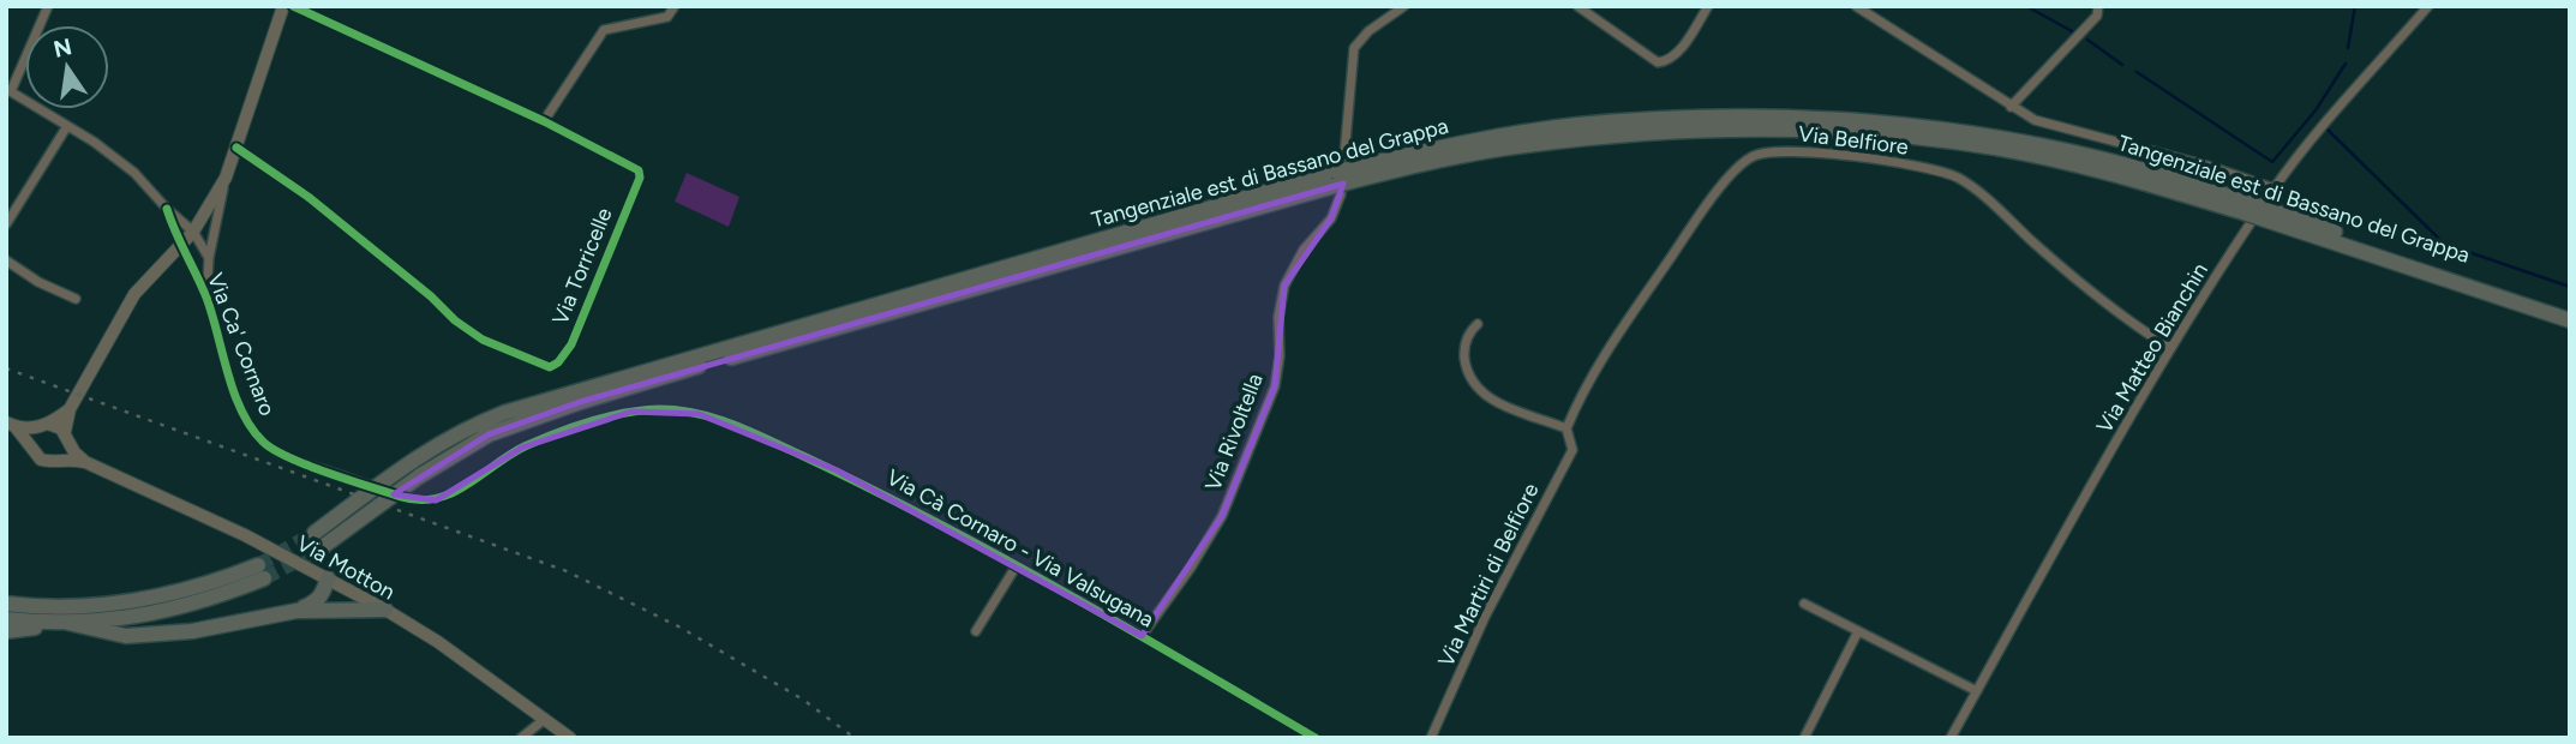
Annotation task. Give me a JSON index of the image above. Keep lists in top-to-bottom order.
{
  "streets": {
    "highway": ["Tangenziale est di Bassano del Grappa"],
    "main road": ["Via Motton"],
    "street": [
      "Via Belfiore",
      "Via Torricelle",
      "Via Ca' Cornaro",
      "Via Matteo Bianchin",
      "Via Rivoltella",
      "Via Cà Cornaro - Via Valsugana",
      "Via Martiri di Belfiore"
    ]
  },
  "crossings": [
    ["Via Belfiore", "Via Matteo Bianchin"],
    ["Via Belfiore", "Via Martiri di Belfiore"],
    ["Via Ca' Cornaro", "Via Cà Cornaro - Via Valsugana"],
    ["Via Rivoltella", "Via Cà Cornaro - Via Valsugana"]
  ],
  "north": "top"
}
